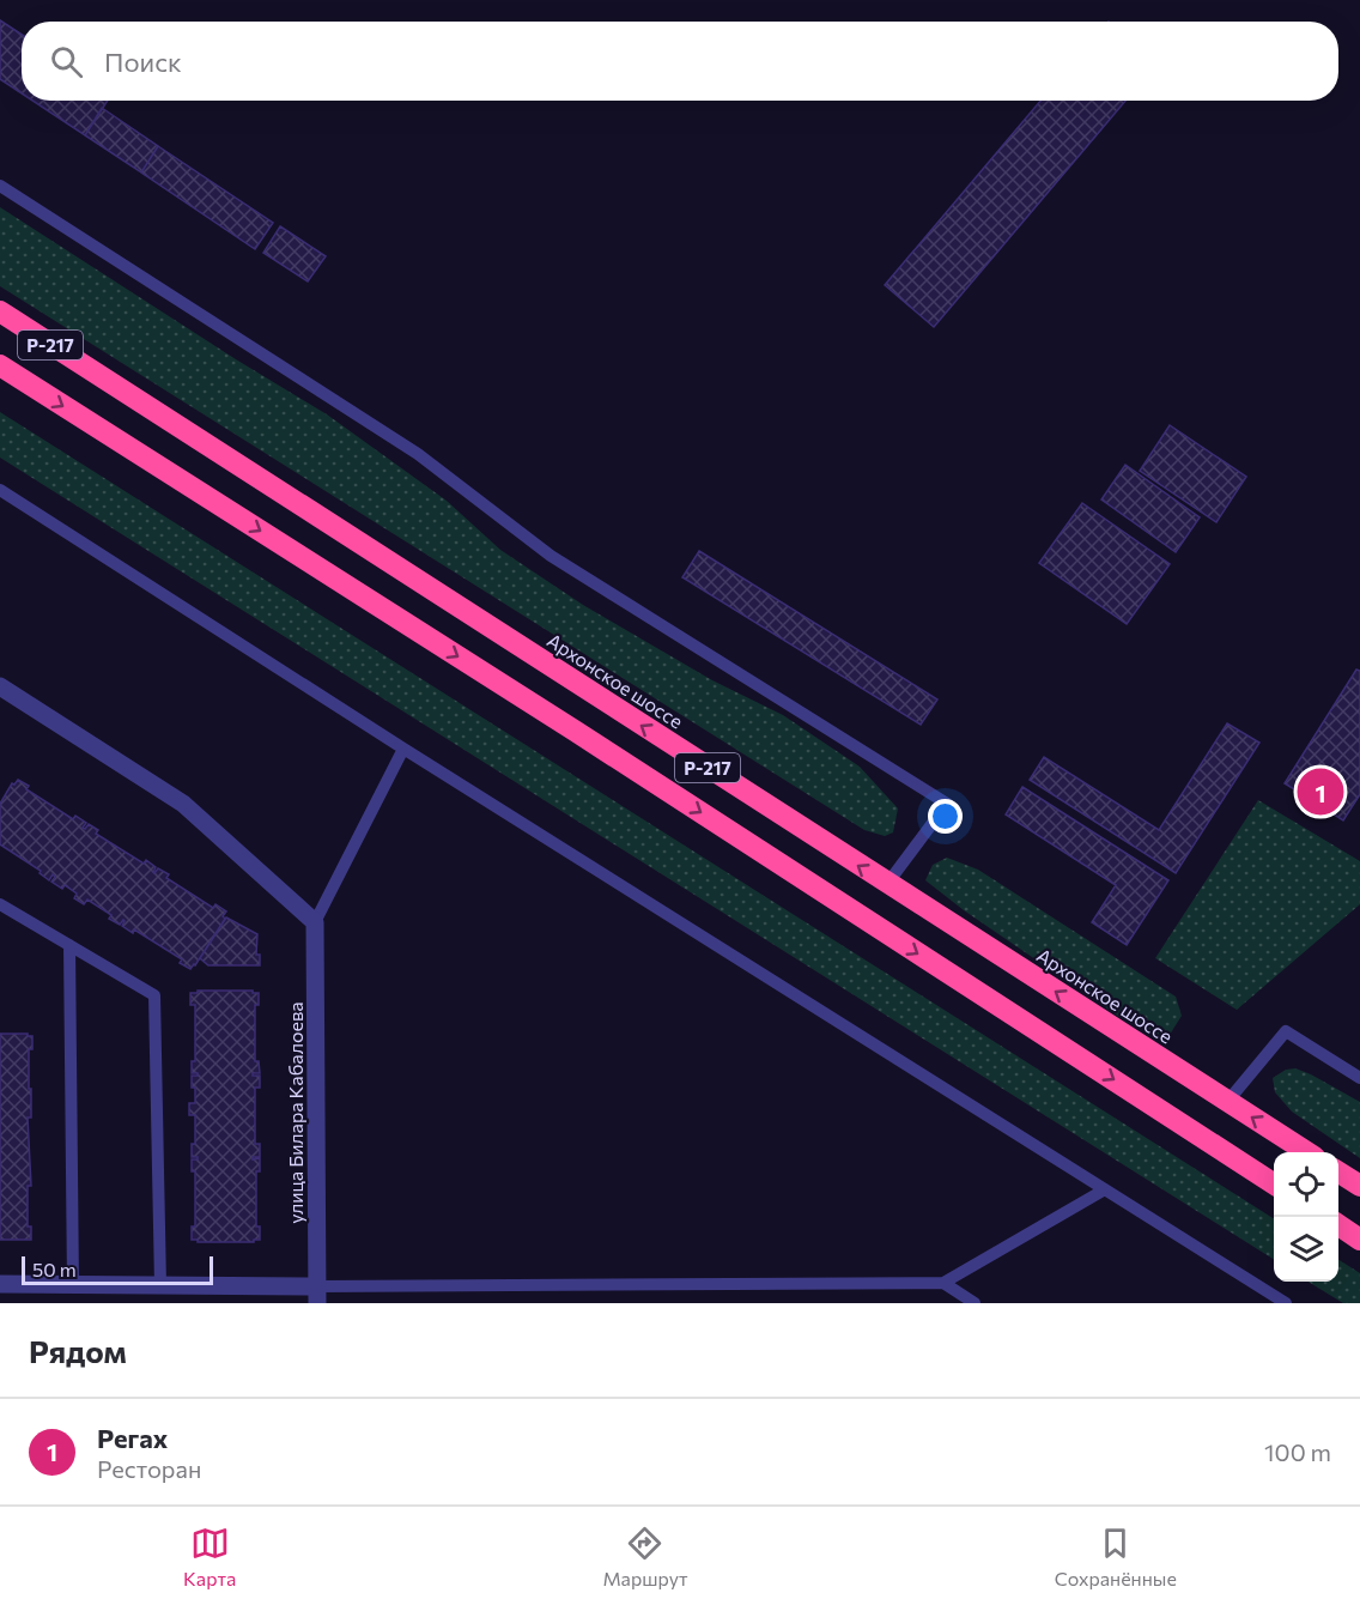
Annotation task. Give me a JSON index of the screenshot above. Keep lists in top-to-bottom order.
{
  "streets": {
    "highway": ["Р-217", "Архонское шоссе"],
    "street": ["улица Билара Кабалоева"]
  },
  "scale_bar": "50 m",
  "page": {
    "search": "Поиск",
    "pins": "1",
    "scale": "50 m",
    "heading": "Рядом",
    "list": [
      {
        "mark": "1",
        "name": "Регах",
        "note": "Ресторан",
        "value": "100 m"
      }
    ],
    "nav": ["Карта", "Маршрут", "Сохранённые"]
  }
}
